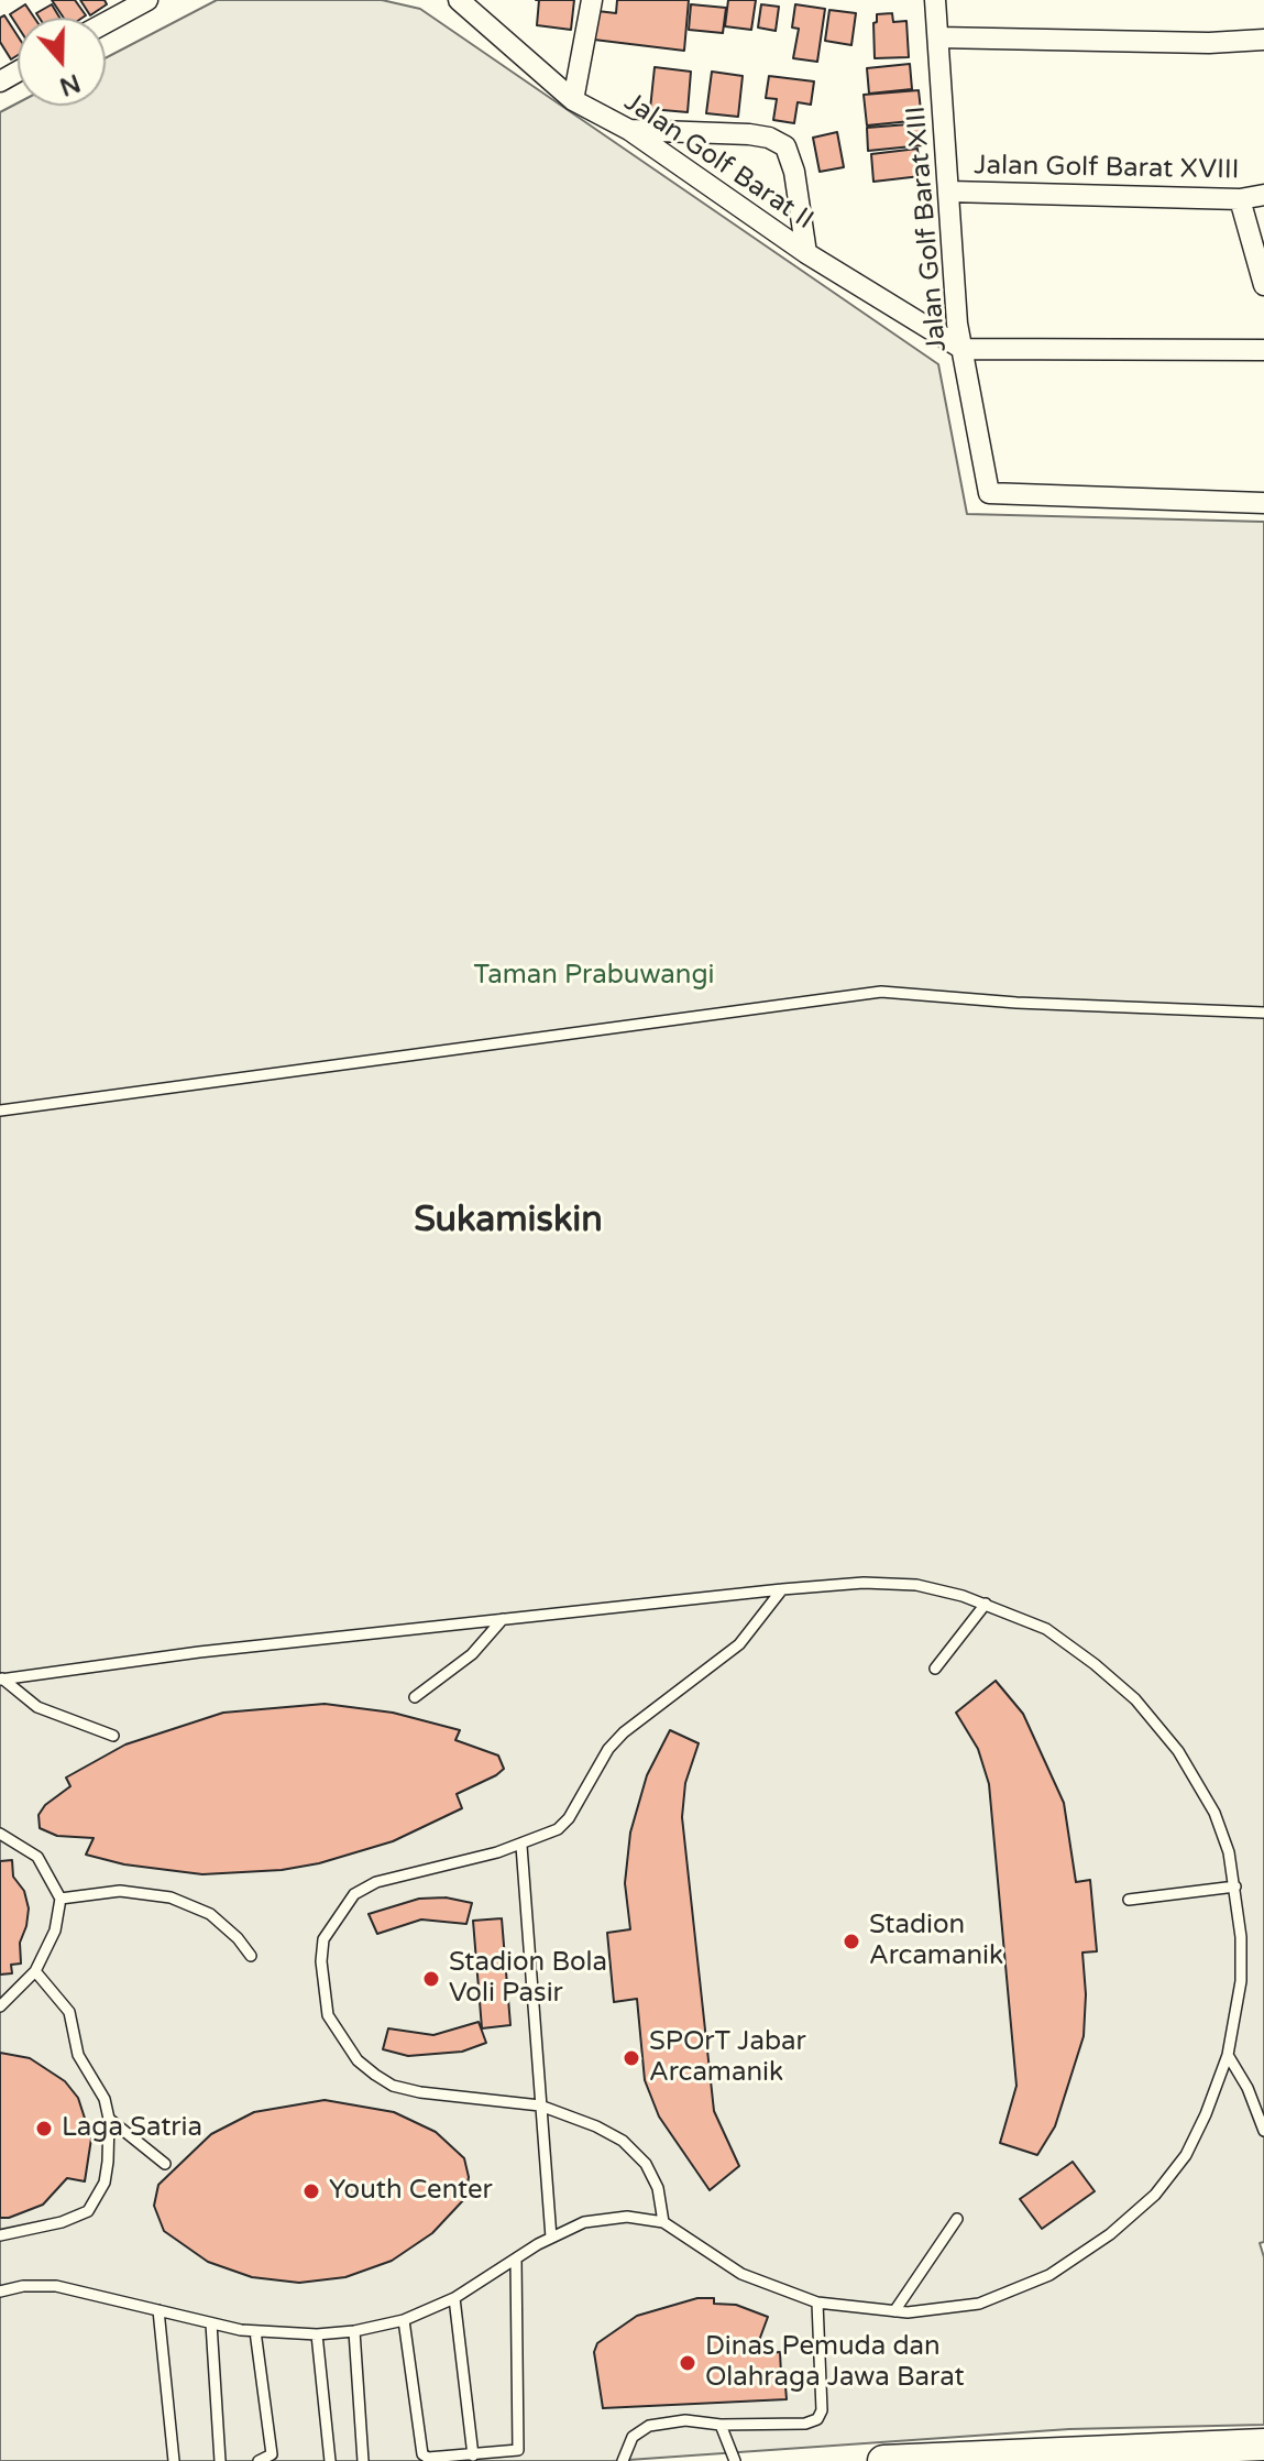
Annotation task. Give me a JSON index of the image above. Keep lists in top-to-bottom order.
{
  "streets": {
    "street": ["Jalan Golf Barat II", "Jalan Golf Barat XVIII", "Jalan Golf Barat XIII"]
  },
  "crossings": [
    ["Jalan Golf Barat II", "Jalan Golf Barat XIII"],
    ["Jalan Golf Barat XVIII", "Jalan Golf Barat XIII"]
  ],
  "districts": ["Sukamiskin"],
  "parks": ["Taman Prabuwangi"],
  "places": [
    "Stadion Arcamanik",
    "Stadion Bola Voli Pasir",
    "SPOrT Jabar Arcamanik",
    "Laga Satria",
    "Youth Center",
    "Dinas Pemuda dan Olahraga Jawa Barat"
  ],
  "north": "bottom"
}
